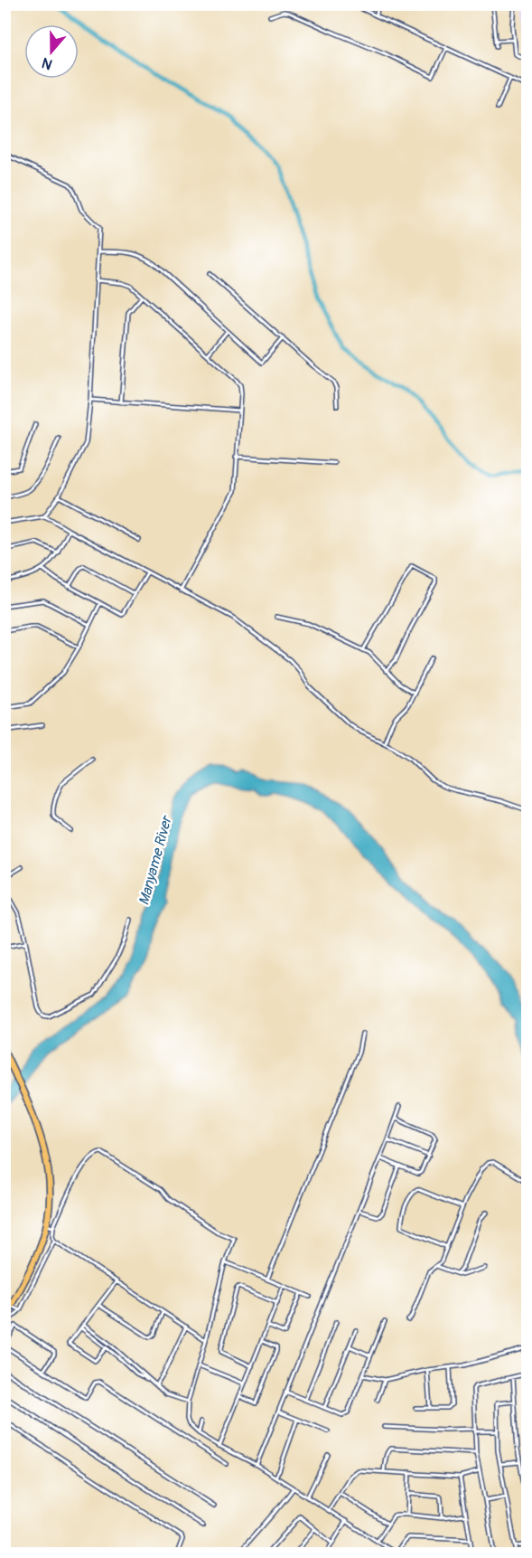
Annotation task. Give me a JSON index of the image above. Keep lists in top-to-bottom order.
{
  "water": ["Manyame River"],
  "north": "bottom"
}
